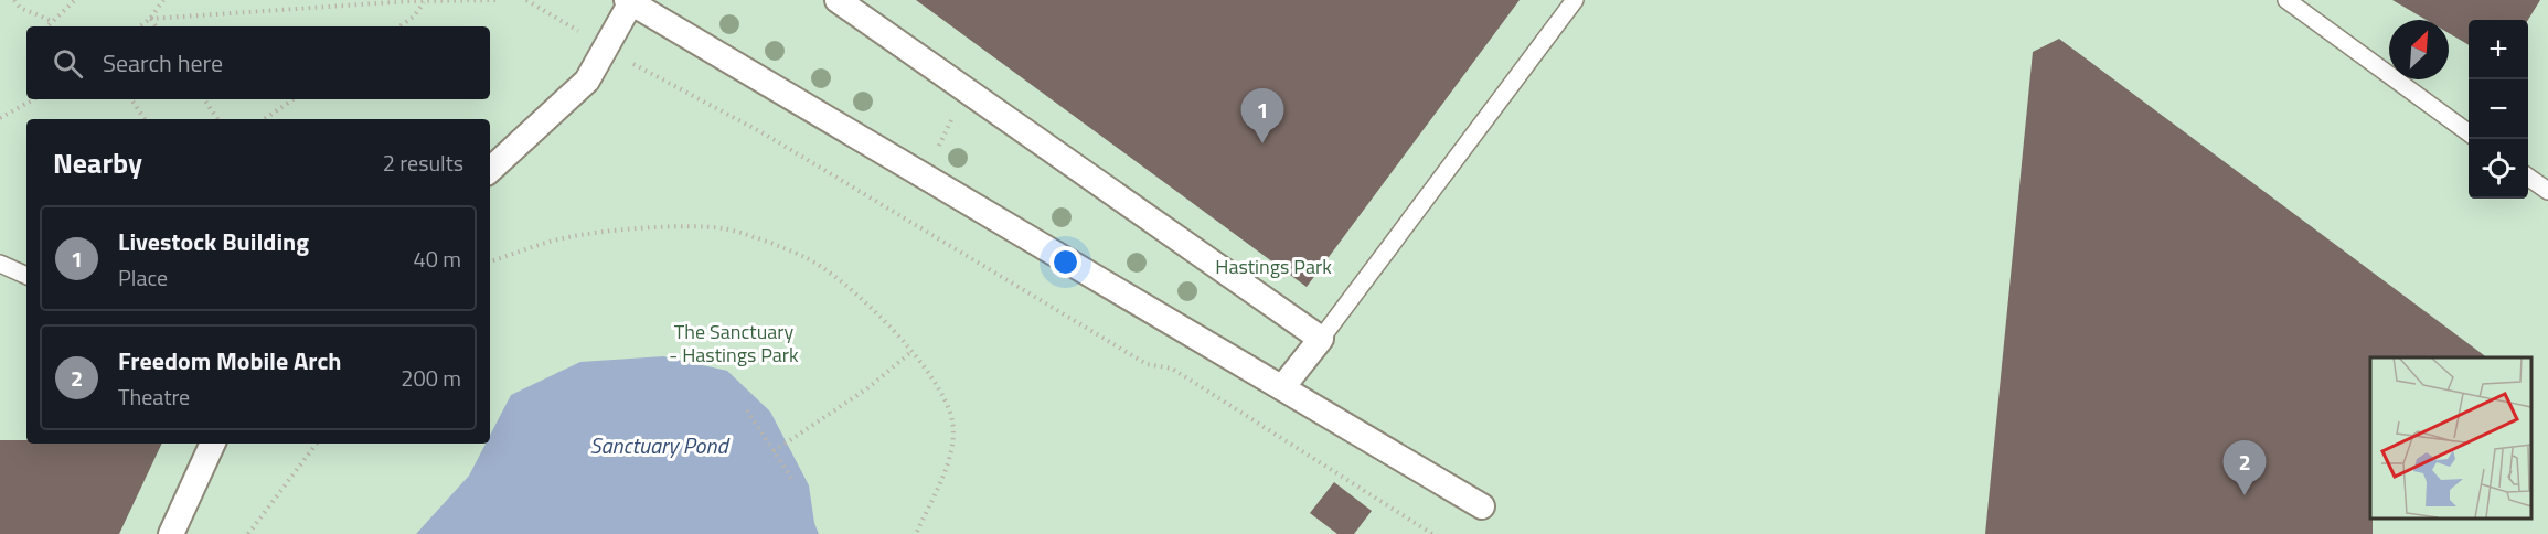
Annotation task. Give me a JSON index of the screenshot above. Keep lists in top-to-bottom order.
{
  "water": ["Sanctuary Pond"],
  "parks": ["Hastings Park", "The Sanctuary - Hastings Park"],
  "north": "top right",
  "page": {
    "map_buttons": ["+", "−"],
    "search": "Search here",
    "pins": ["1", "2"],
    "heading": ["Nearby", "2 results"],
    "list": [
      {
        "mark": "1",
        "name": "Livestock Building",
        "note": "Place",
        "value": "40 m"
      },
      {
        "mark": "2",
        "name": "Freedom Mobile Arch",
        "note": "Theatre",
        "value": "200 m"
      }
    ]
  }
}
